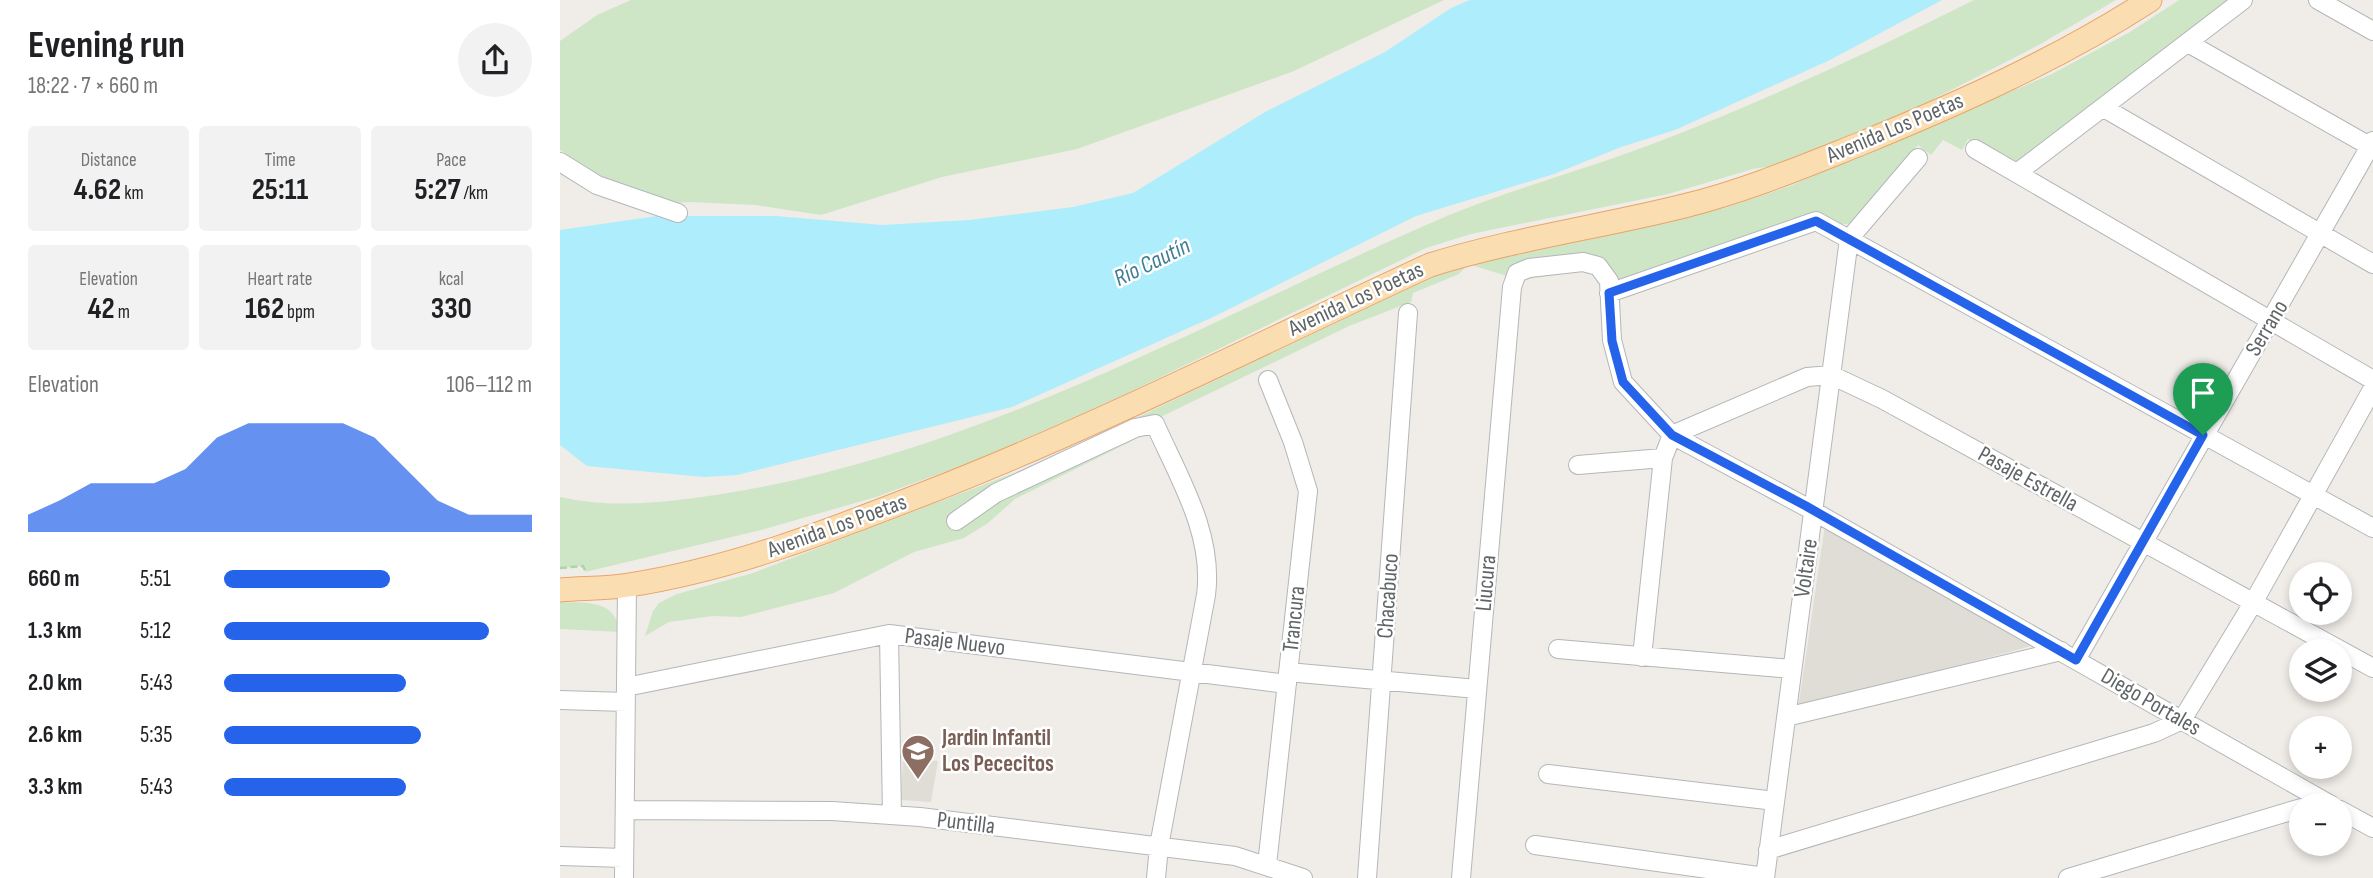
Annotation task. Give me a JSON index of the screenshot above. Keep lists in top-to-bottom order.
{
  "streets": {
    "main road": ["Avenida Los Poetas"],
    "street": [
      "Serrano",
      "Pasaje Estrella",
      "Voltaire",
      "Liucura",
      "Chacabuco",
      "Trancura",
      "Pasaje Nuevo",
      "Diego Portales",
      "Puntilla"
    ]
  },
  "crossings": [
    ["Serrano", "Pasaje Estrella"],
    ["Serrano", "Diego Portales"],
    ["Pasaje Estrella", "Voltaire"],
    ["Voltaire", "Diego Portales"],
    ["Liucura", "Pasaje Nuevo"],
    ["Liucura", "Diego Portales"],
    ["Chacabuco", "Pasaje Nuevo"],
    ["Trancura", "Pasaje Nuevo"],
    ["Trancura", "Puntilla"]
  ],
  "water": ["Río Cautín"],
  "places": {
    "school or university": ["Jardin Infantil Los Pececitos"]
  },
  "page": {
    "heading": ["Evening run", "18:22 · 7 × 660 m"],
    "stats": [
      ["Distance", "4.62 km"],
      ["Time", "25:11"],
      ["Pace", "5:27 /km"],
      ["Elevation", "42 m"],
      ["Heart rate", "162 bpm"],
      ["kcal", "330"]
    ],
    "chart": ["Elevation", "106–112 m"],
    "list": [
      {
        "name": "660 m",
        "note": "5:51"
      },
      {
        "name": "1.3 km",
        "note": "5:12"
      },
      {
        "name": "2.0 km",
        "note": "5:43"
      },
      {
        "name": "2.6 km",
        "note": "5:35"
      },
      {
        "name": "3.3 km",
        "note": "5:43"
      }
    ],
    "map_buttons": ["+", "−"]
  }
}
